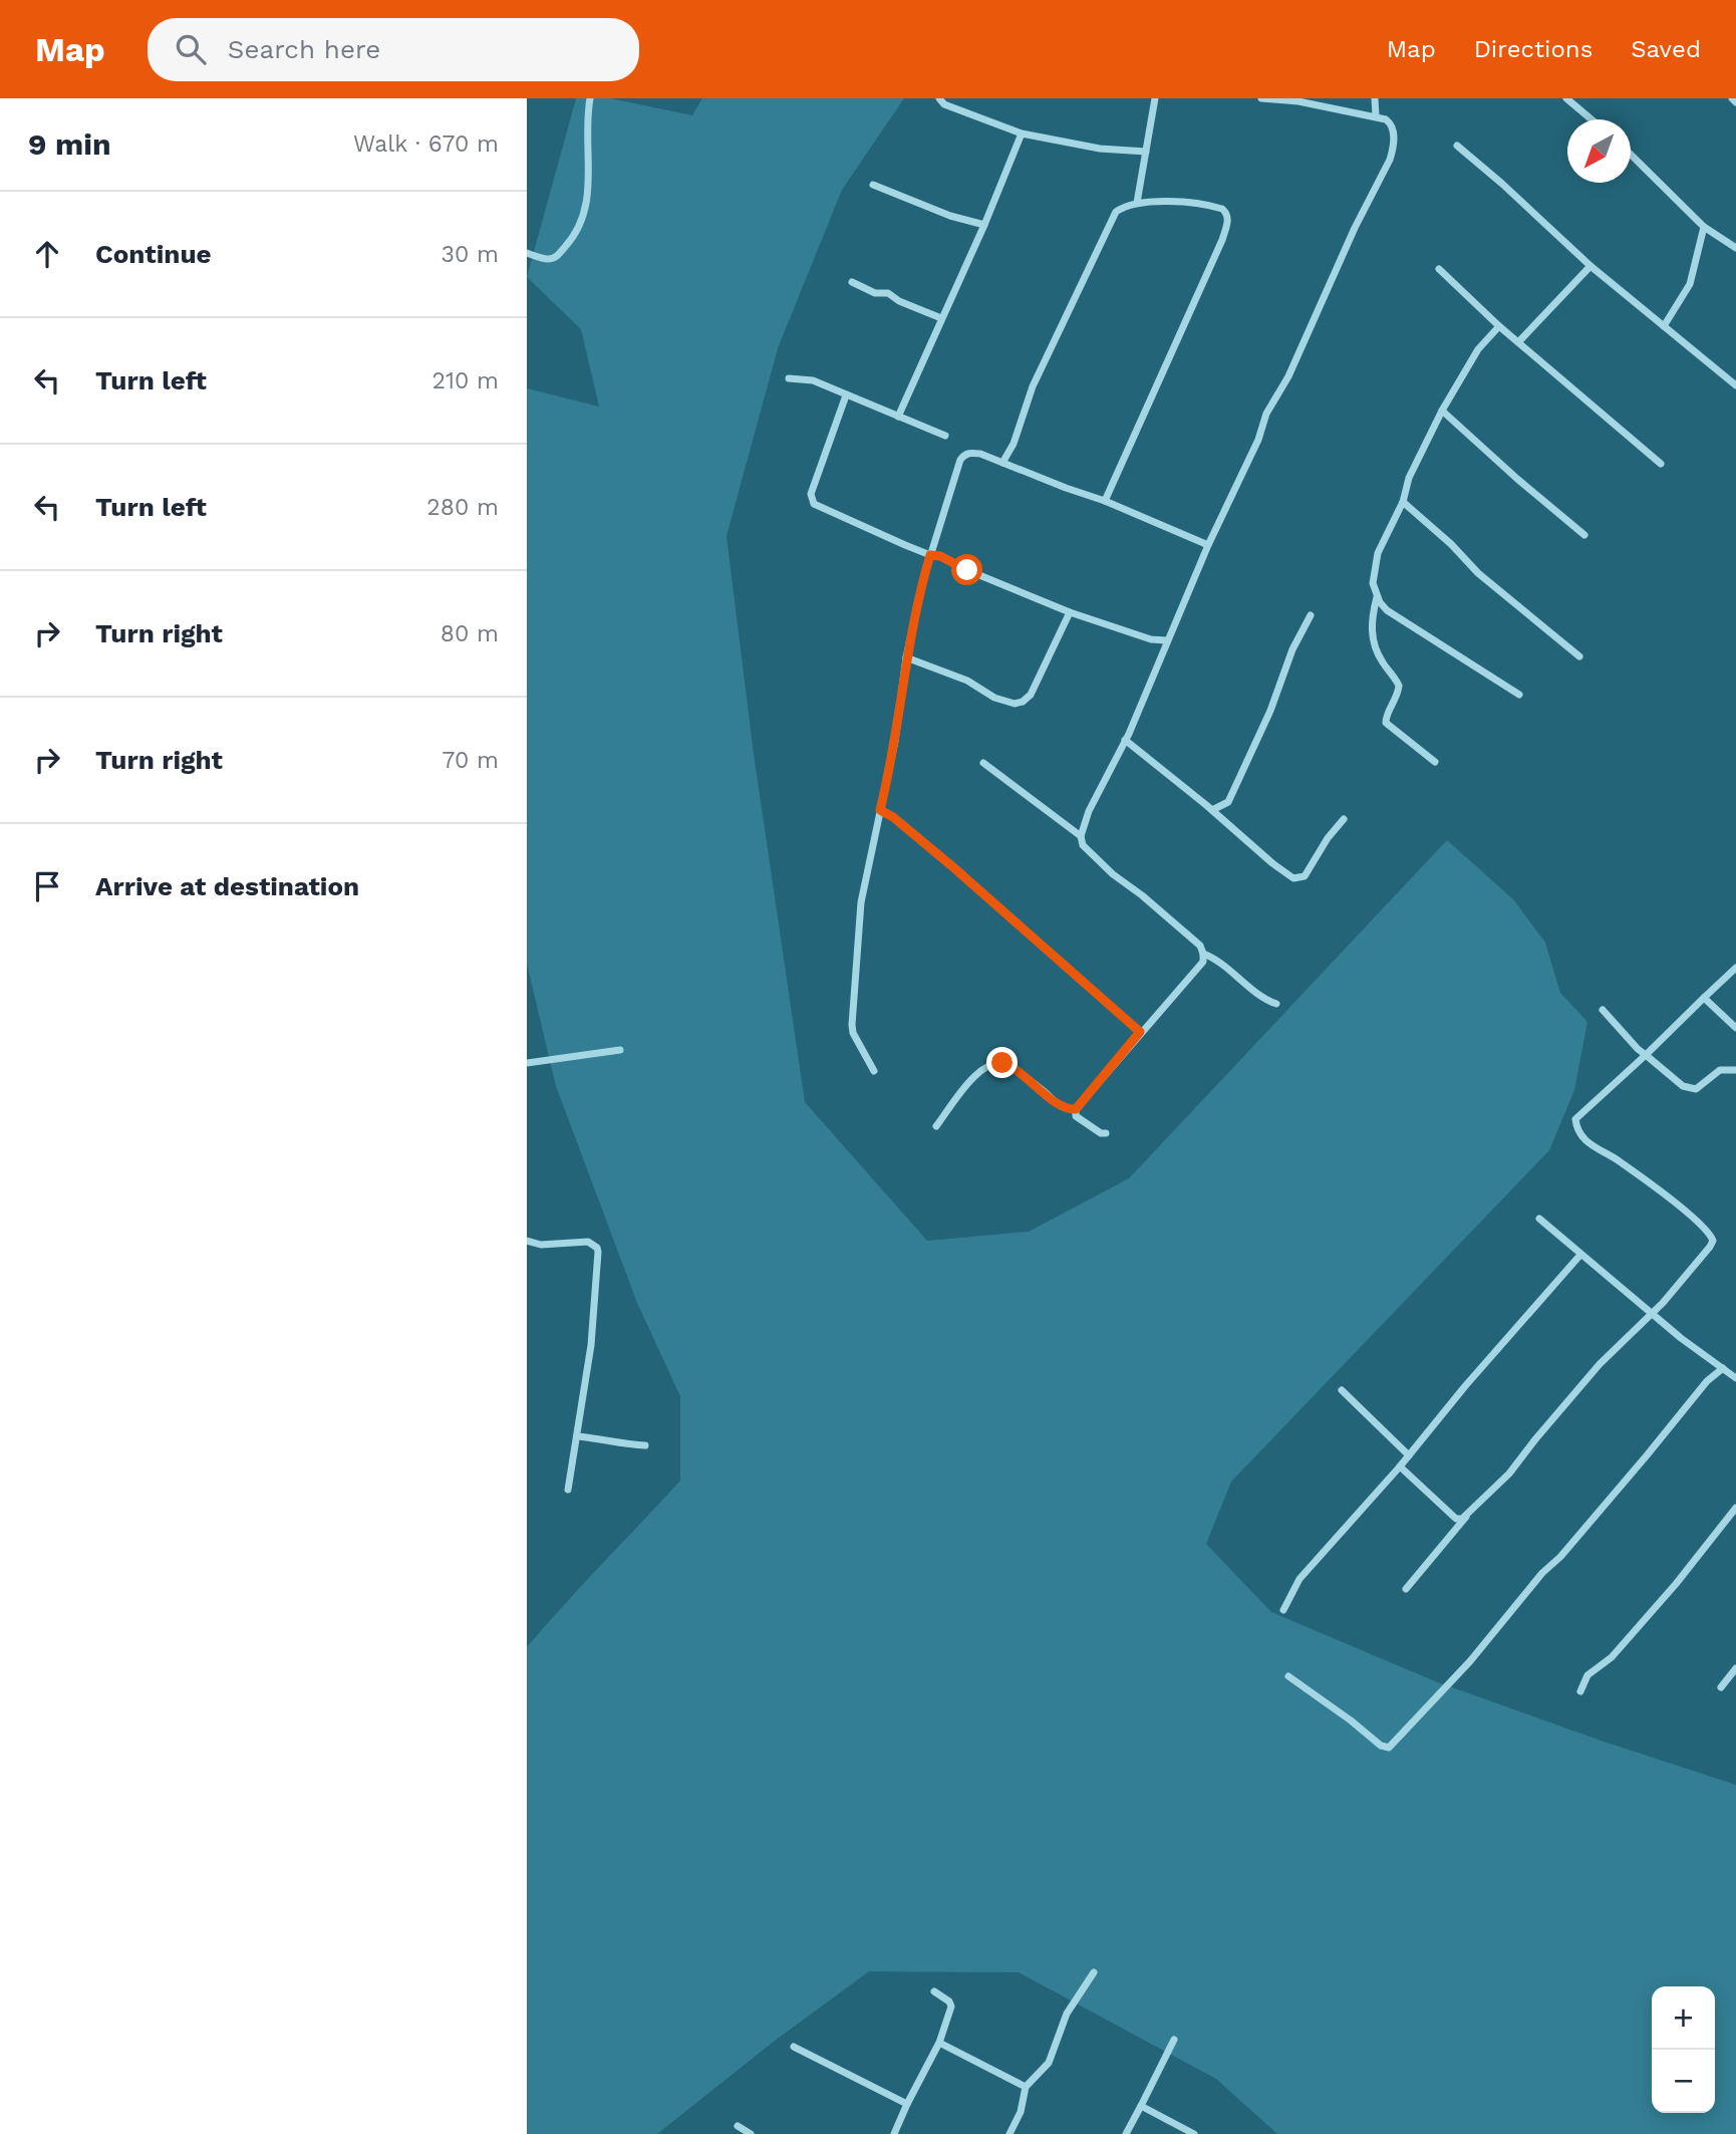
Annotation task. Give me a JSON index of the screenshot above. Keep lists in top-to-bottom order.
{
  "north": "bottom left",
  "page": {
    "header": "Map",
    "search": "Search here",
    "nav": ["Map", "Directions", "Saved"],
    "heading": ["9 min", "Walk · 670 m"],
    "list": [
      ["Continue", "30 m"],
      ["Turn left", "210 m"],
      ["Turn left", "280 m"],
      ["Turn right", "80 m"],
      ["Turn right", "70 m"],
      "Arrive at destination"
    ],
    "map_buttons": ["+", "−"]
  }
}
